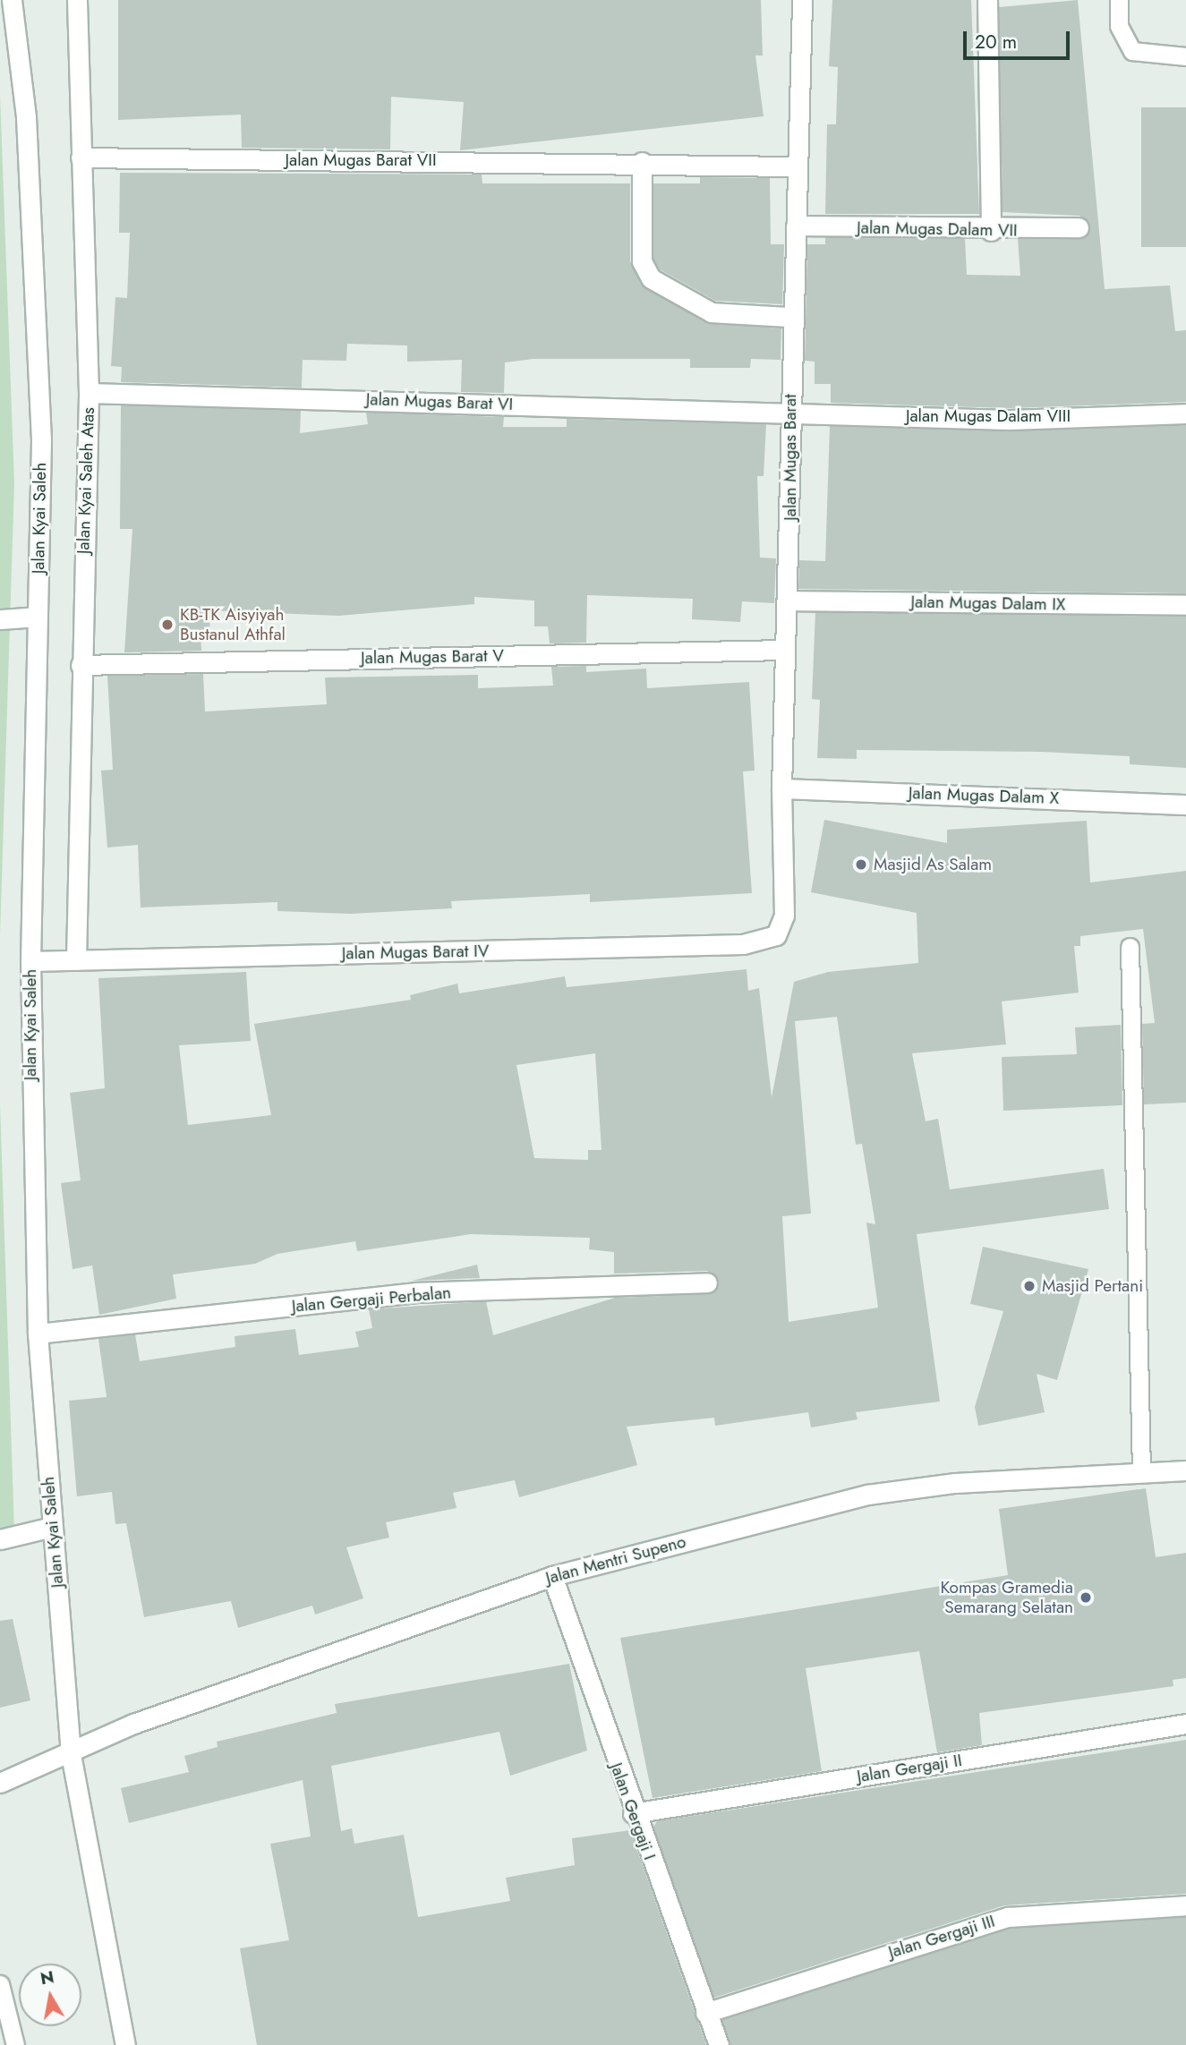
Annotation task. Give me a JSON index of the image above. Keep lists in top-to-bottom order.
{
  "streets": {
    "street": [
      "Jalan Mugas Barat VII",
      "Jalan Mugas Dalam VII",
      "Jalan Mugas Barat VI",
      "Jalan Mugas Dalam VIII",
      "Jalan Mugas Barat",
      "Jalan Kyai Saleh Atas",
      "Jalan Kyai Saleh",
      "Jalan Mugas Dalam IX",
      "Jalan Mugas Barat V",
      "Jalan Mugas Dalam X",
      "Jalan Mugas Barat IV",
      "Jalan Gergaji Perbalan",
      "Jalan Mentri Supeno",
      "Jalan Gergaji II",
      "Jalan Gergaji I",
      "Jalan Gergaji III"
    ]
  },
  "crossings": [
    ["Jalan Mugas Barat VII", "Jalan Mugas Barat"],
    ["Jalan Mugas Barat VII", "Jalan Kyai Saleh Atas"],
    ["Jalan Mugas Dalam VII", "Jalan Mugas Barat"],
    ["Jalan Mugas Barat VI", "Jalan Mugas Dalam VIII"],
    ["Jalan Mugas Barat VI", "Jalan Mugas Barat"],
    ["Jalan Mugas Barat VI", "Jalan Kyai Saleh Atas"],
    ["Jalan Mugas Dalam VIII", "Jalan Mugas Barat"],
    ["Jalan Mugas Barat", "Jalan Mugas Dalam IX"],
    ["Jalan Mugas Barat", "Jalan Mugas Barat V"],
    ["Jalan Mugas Barat", "Jalan Mugas Dalam X"],
    ["Jalan Mugas Barat", "Jalan Mugas Barat IV"],
    ["Jalan Kyai Saleh Atas", "Jalan Mugas Barat V"],
    ["Jalan Kyai Saleh Atas", "Jalan Mugas Barat IV"],
    ["Jalan Kyai Saleh", "Jalan Mugas Barat IV"],
    ["Jalan Kyai Saleh", "Jalan Gergaji Perbalan"],
    ["Jalan Kyai Saleh", "Jalan Mentri Supeno"],
    ["Jalan Mentri Supeno", "Jalan Gergaji I"],
    ["Jalan Gergaji II", "Jalan Gergaji I"],
    ["Jalan Gergaji I", "Jalan Gergaji III"]
  ],
  "places": [
    "KB-TK Aisyiyah Bustanul Athfal",
    "Masjid As Salam",
    "Masjid Pertani",
    "Kompas Gramedia Semarang Selatan"
  ],
  "scale_bar": "20 m",
  "north": "top"
}
